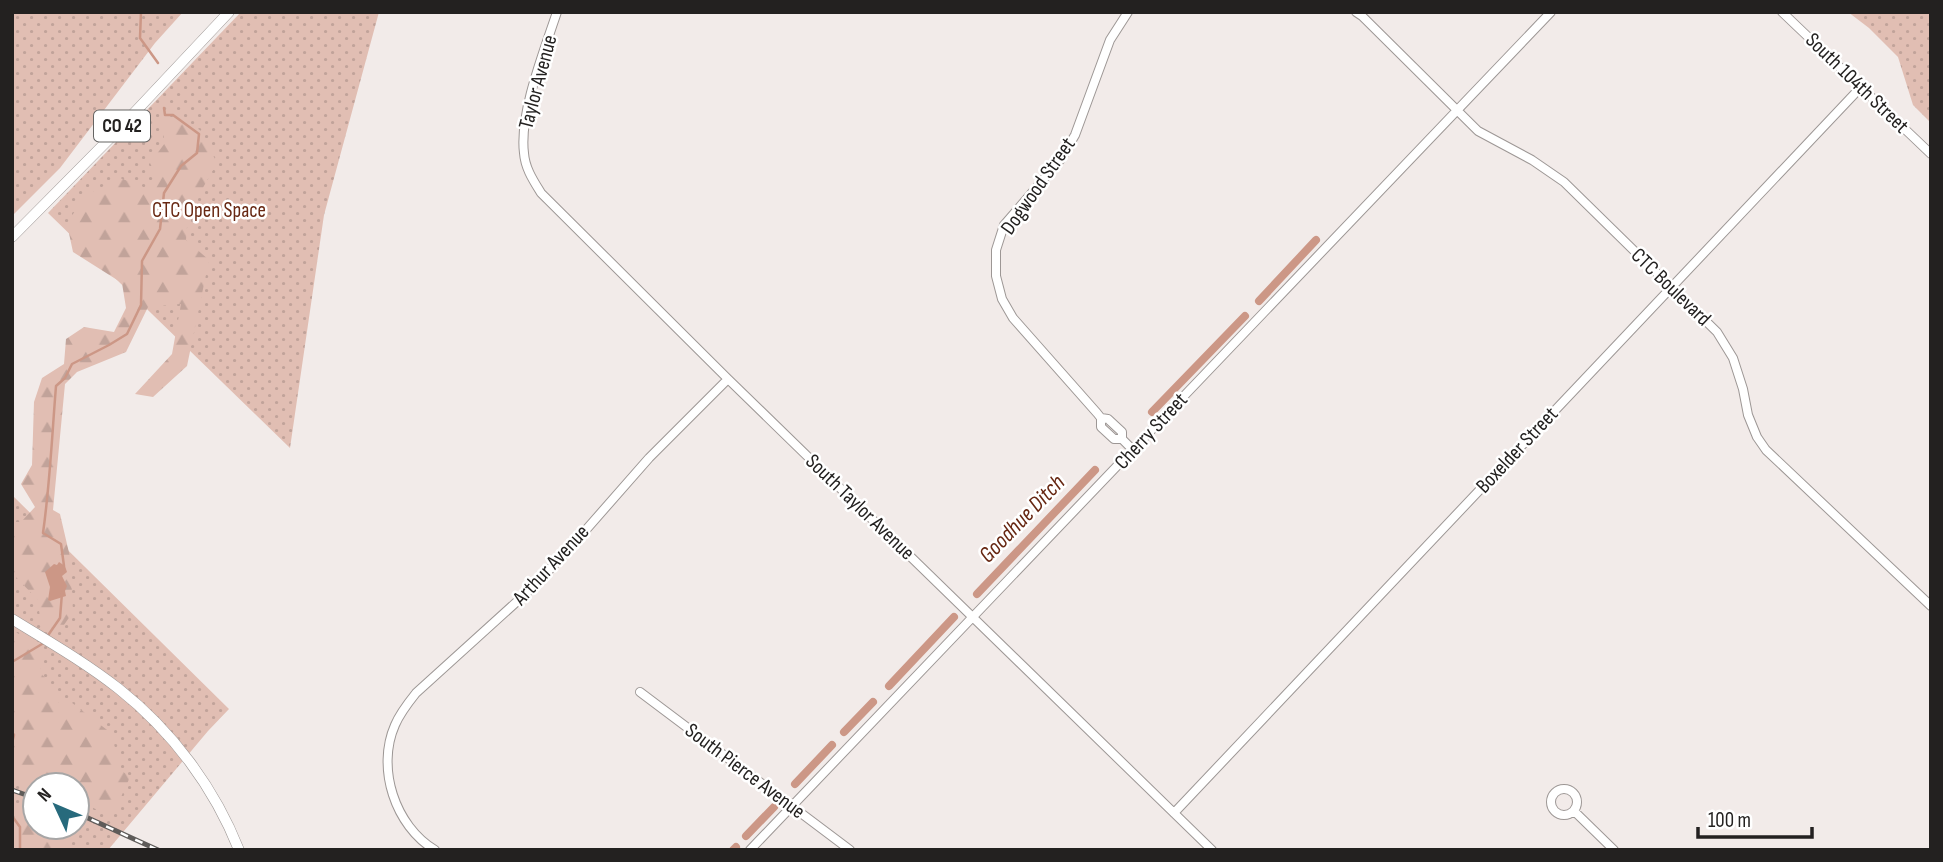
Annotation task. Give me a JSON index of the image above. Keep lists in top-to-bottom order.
{
  "streets": {
    "main road": ["CO 42"],
    "street": [
      "Taylor Avenue",
      "South 104th Street",
      "Dogwood Street",
      "CTC Boulevard",
      "Cherry Street",
      "Boxelder Street",
      "South Taylor Avenue",
      "Arthur Avenue",
      "South Pierce Avenue"
    ]
  },
  "crossings": [
    ["Taylor Avenue", "South Taylor Avenue"],
    ["South 104th Street", "Boxelder Street"],
    ["Dogwood Street", "Cherry Street"],
    ["CTC Boulevard", "Cherry Street"],
    ["CTC Boulevard", "Boxelder Street"],
    ["Cherry Street", "South Taylor Avenue"],
    ["Cherry Street", "South Pierce Avenue"],
    ["Boxelder Street", "South Taylor Avenue"],
    ["South Taylor Avenue", "Arthur Avenue"]
  ],
  "water": ["Goodhue Ditch"],
  "parks": ["CTC Open Space"],
  "scale_bar": "100 m",
  "north": "top left"
}
